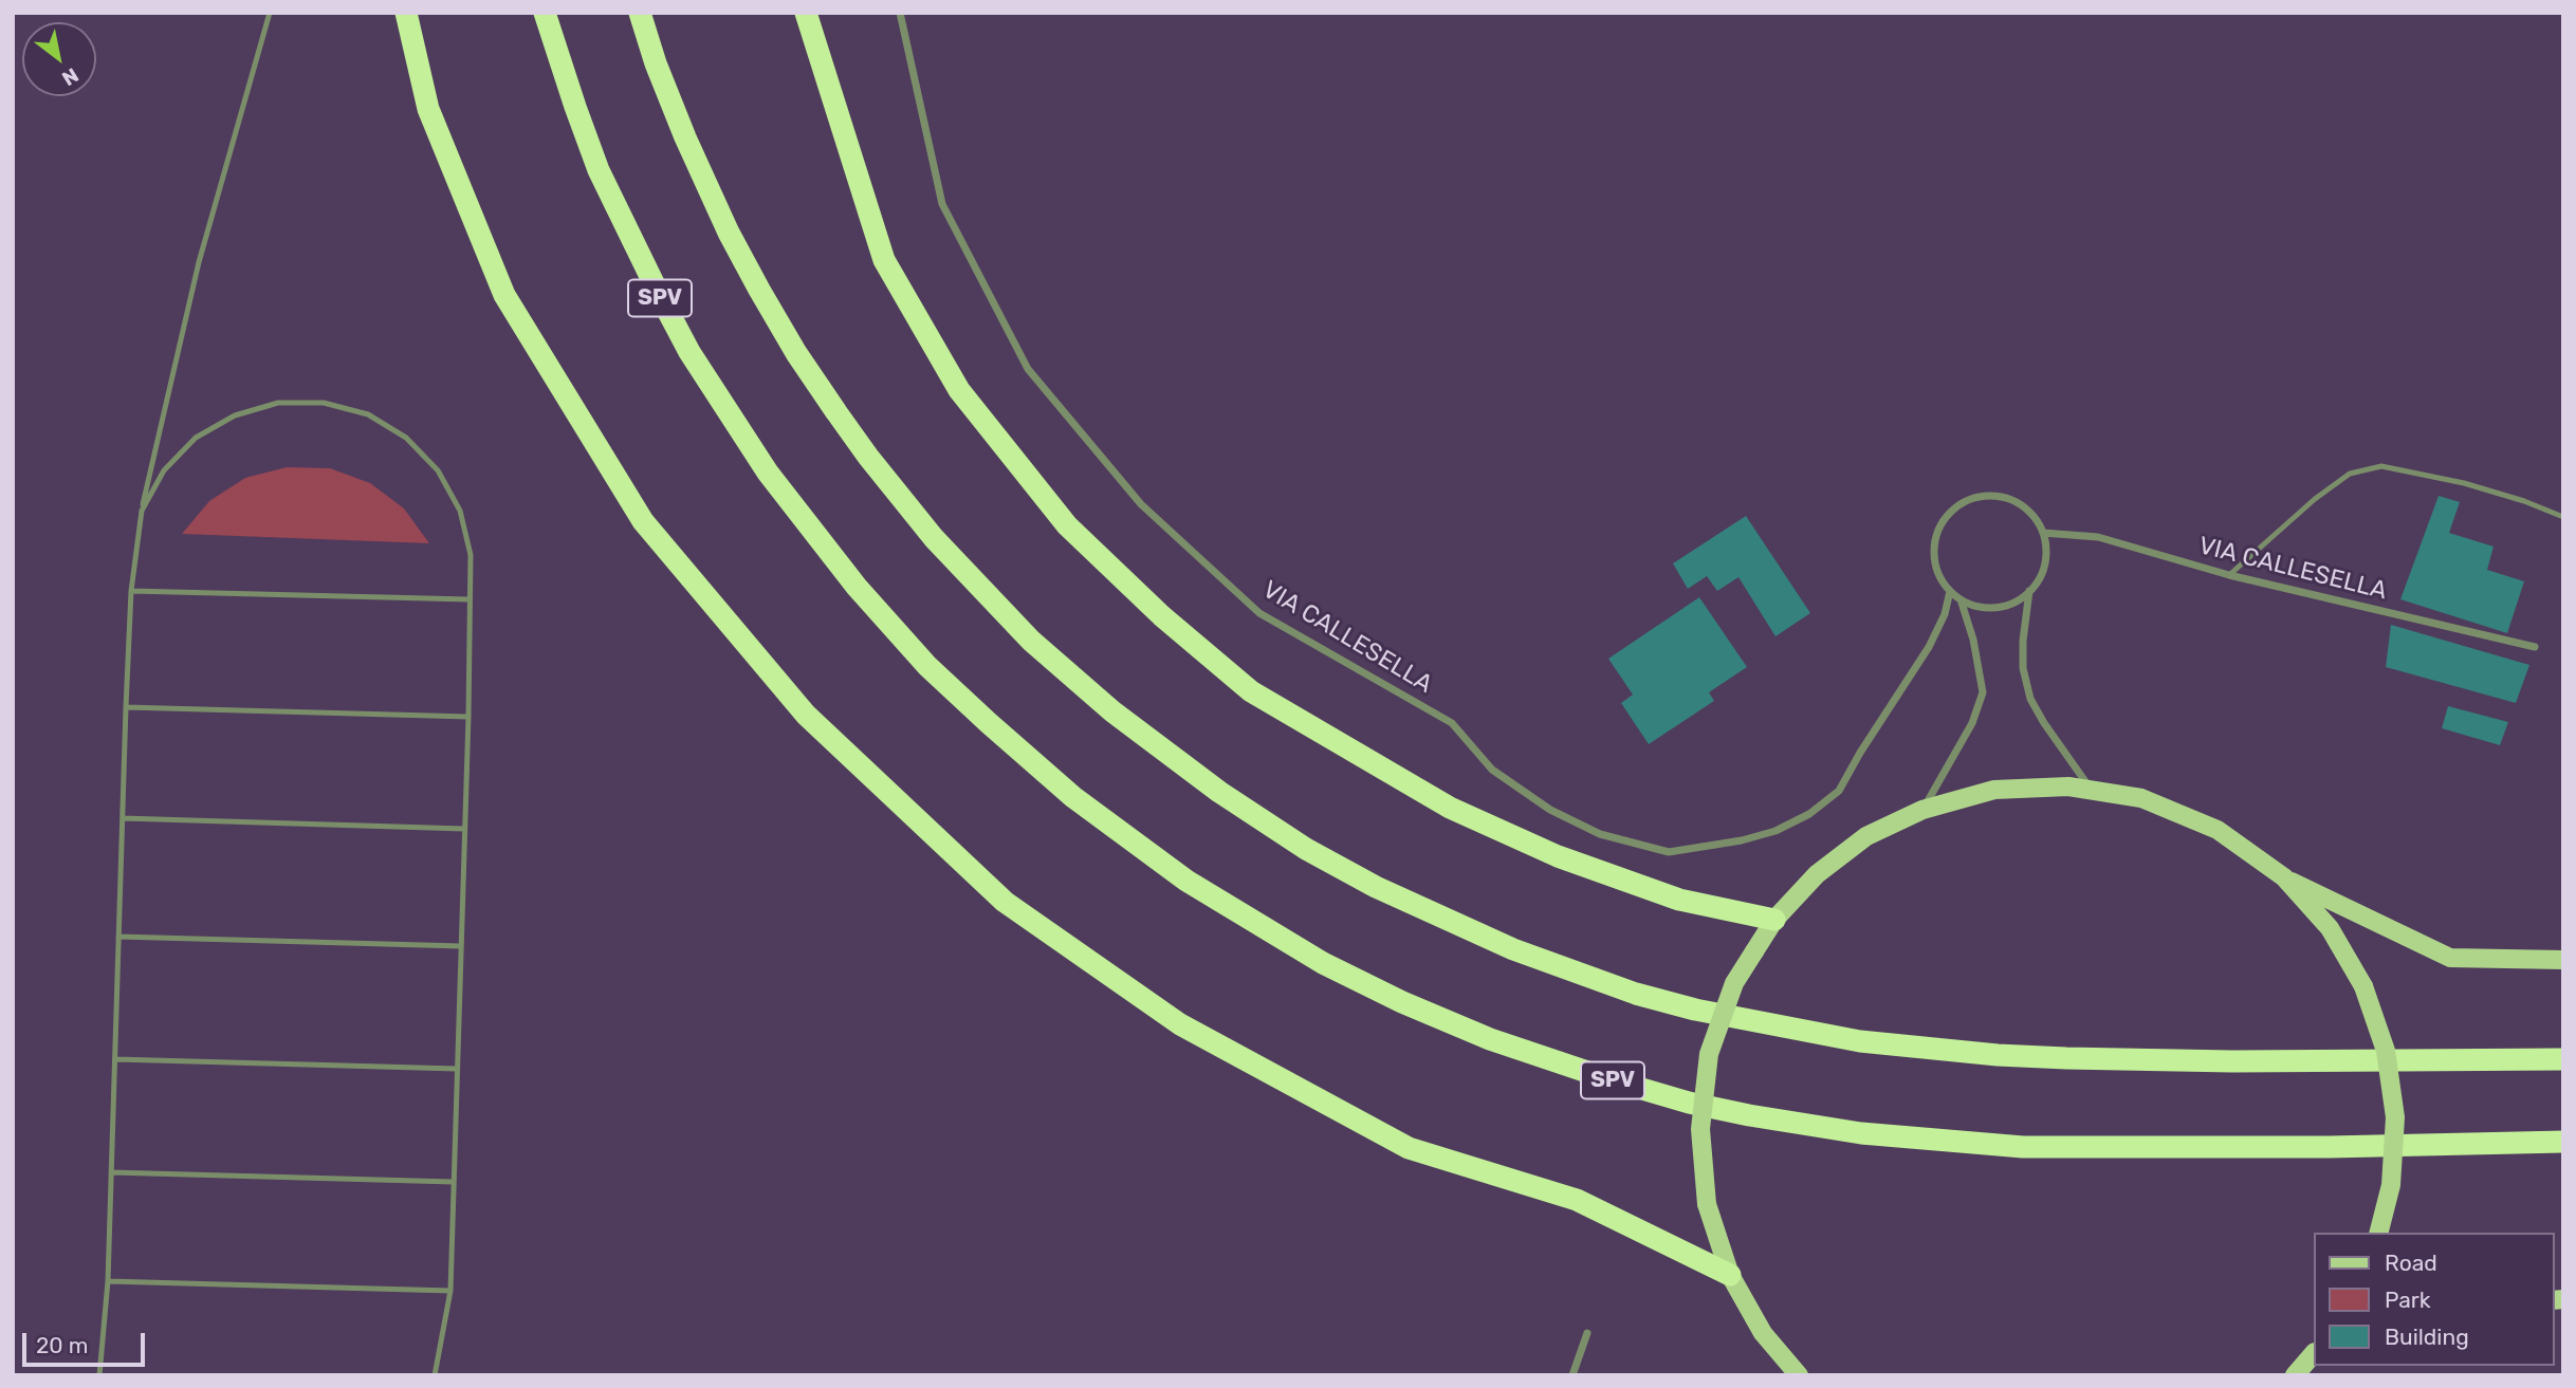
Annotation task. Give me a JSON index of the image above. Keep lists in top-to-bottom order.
{
  "streets": {
    "highway": ["SPV"],
    "street": ["VIA CALLESELLA"]
  },
  "legend": ["Road", "Park", "Building"],
  "scale_bar": "20 m",
  "north": "bottom right"
}
